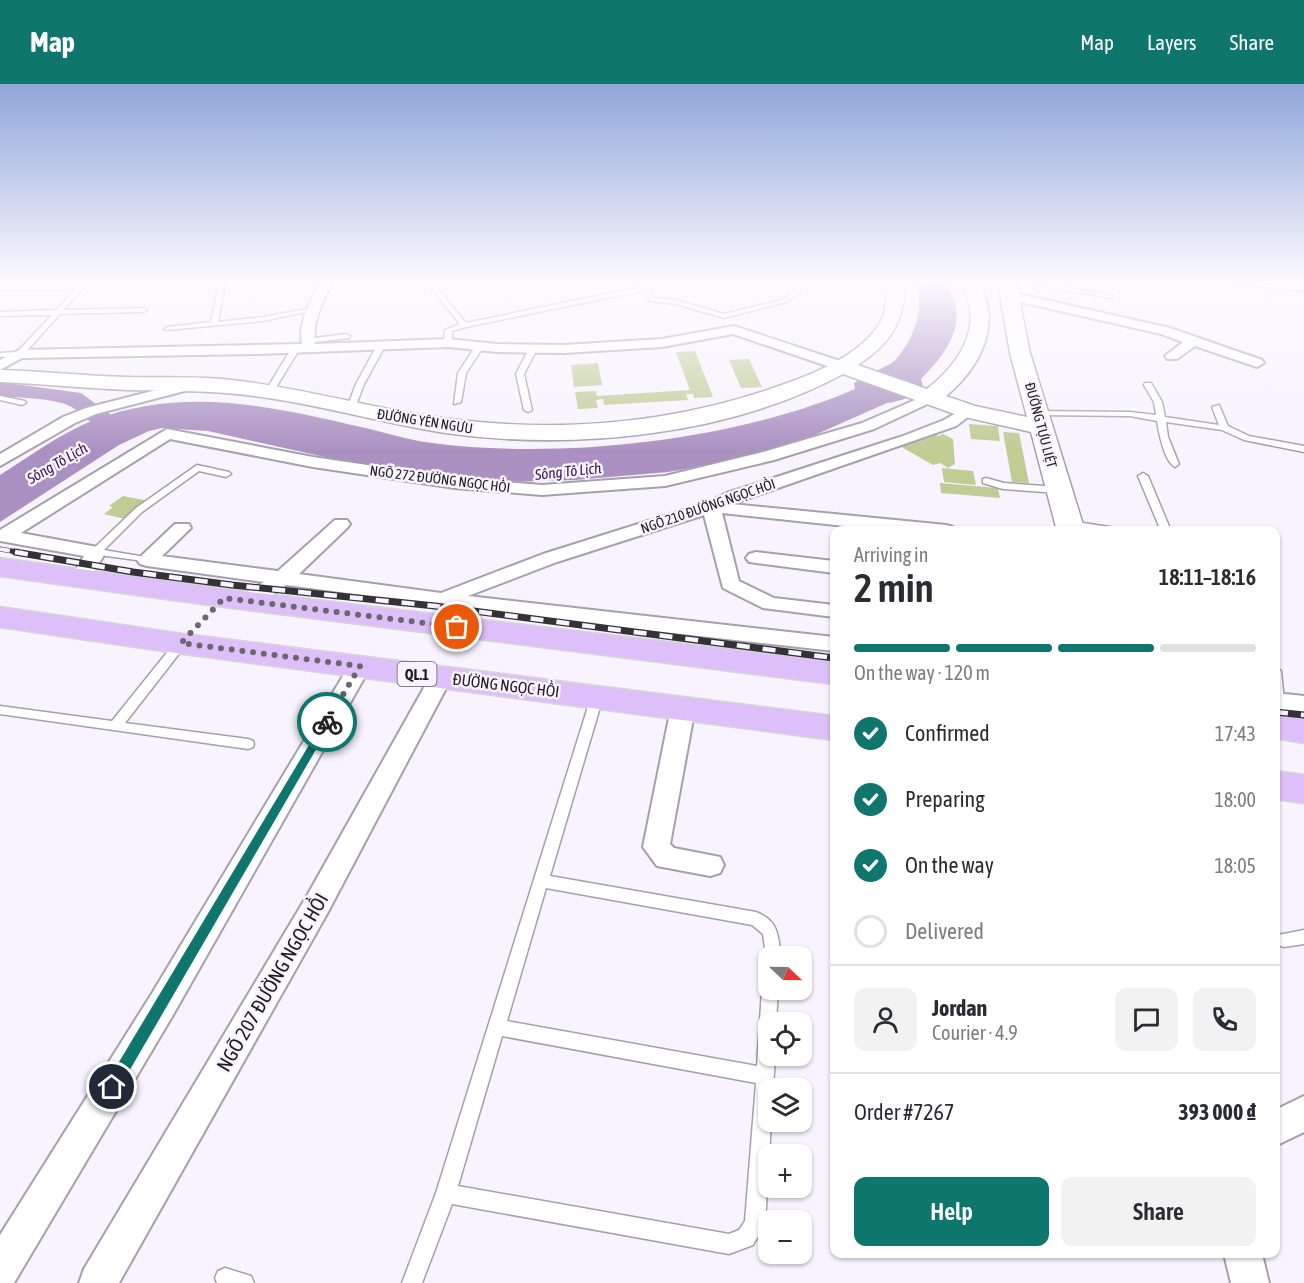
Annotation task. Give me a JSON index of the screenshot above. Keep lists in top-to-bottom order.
{
  "streets": {
    "highway": ["QL.1", "ĐƯỜNG NGỌC HỒI"],
    "street": [
      "ĐƯỜNG YÊN NGƯU",
      "ĐƯỜNG TỰU LIỆT",
      "NGÕ 272 ĐƯỜNG NGỌC HỒI",
      "NGÕ 210 ĐƯỜNG NGỌC HỒI",
      "NGÕ 207 ĐƯỜNG NGỌC HỒI"
    ]
  },
  "crossings": [
    ["ĐƯỜNG NGỌC HỒI", "NGÕ 207 ĐƯỜNG NGỌC HỒI"]
  ],
  "water": ["Sông Tô Lịch"],
  "north": "right",
  "page": {
    "header": "Map",
    "nav": ["Map", "Layers", "Share"],
    "heading": ["2 min", "Arriving in", "18:11–18:16"],
    "panel": [
      "Jordan",
      "Courier · 4.9",
      "Order #7267",
      "393 000 ₫"
    ],
    "bar": "On the way · 120 m",
    "list": [
      ["Confirmed", "17:43"],
      ["Preparing", "18:00"],
      ["On the way", "18:05"],
      "Delivered"
    ],
    "map_buttons": ["+", "−"],
    "buttons": ["Help", "Share"]
  }
}
